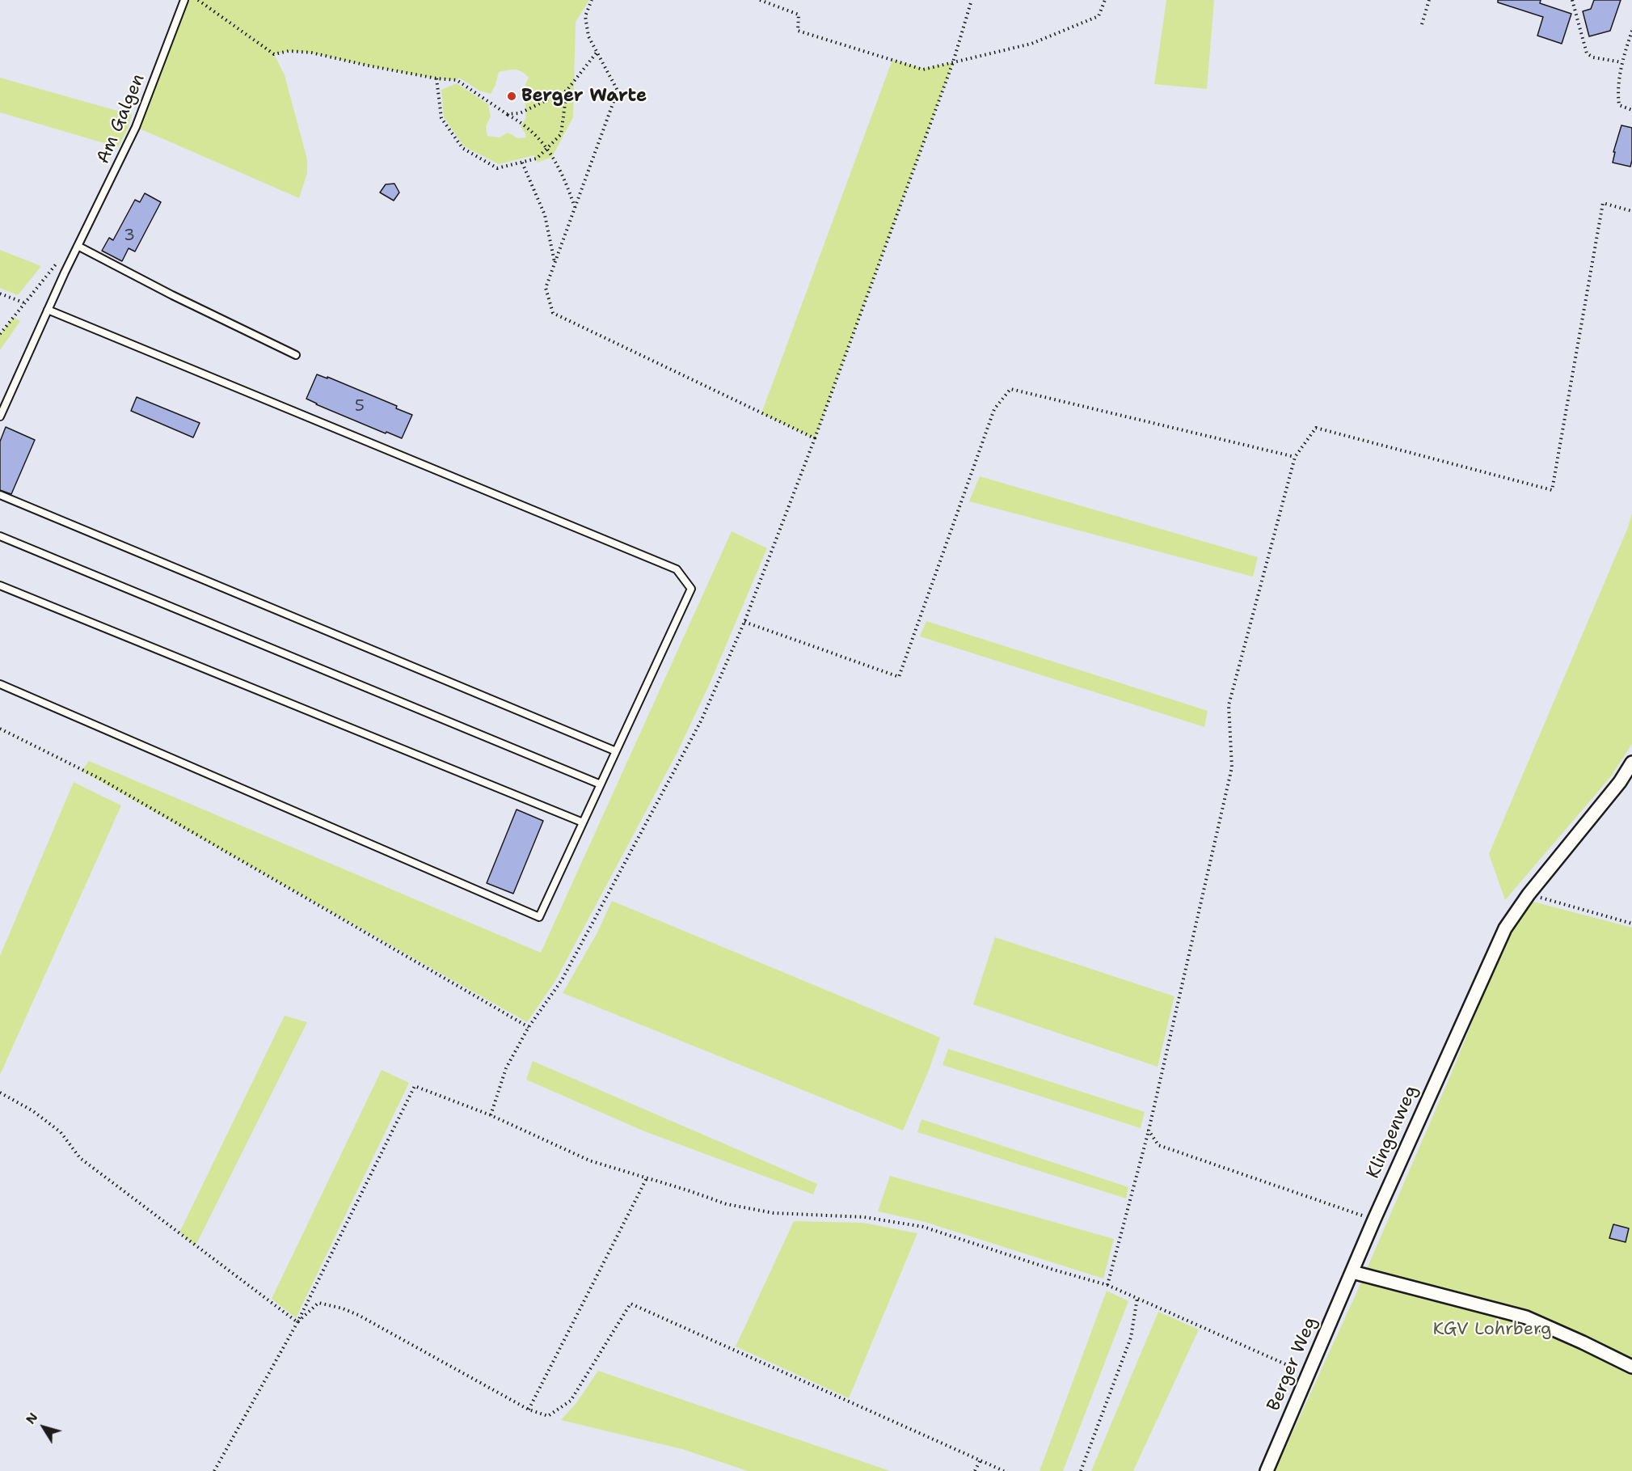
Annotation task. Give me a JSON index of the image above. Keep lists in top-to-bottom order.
{
  "streets": {
    "street": ["Klingenweg", "Berger Weg"],
    "lane": ["Am Galgen"]
  },
  "crossings": [
    ["Klingenweg", "Berger Weg"]
  ],
  "parks": ["KGV Lohrberg"],
  "places": ["Berger Warte"],
  "house_numbers": ["3", "5"],
  "north": "top left"
}
